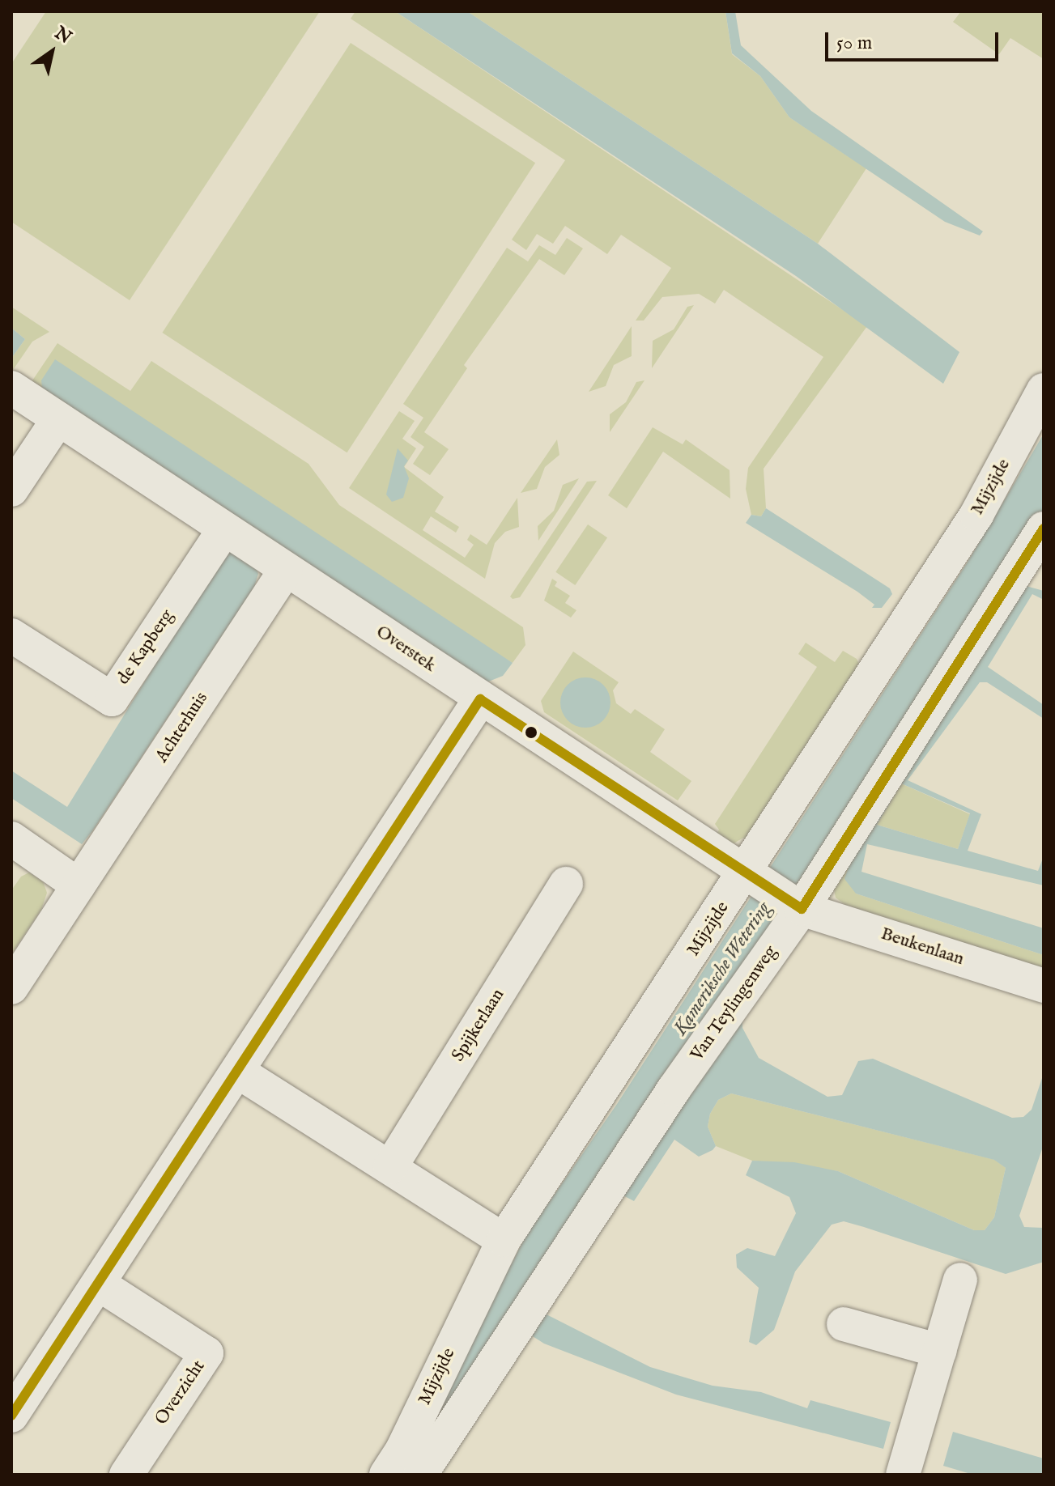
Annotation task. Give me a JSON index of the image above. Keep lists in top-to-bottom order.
{
  "streets": {
    "street": [
      "Mijzijde",
      "de Kapberg",
      "Overstek",
      "Achterhuis",
      "Beukenlaan",
      "Van Teylingenweg",
      "Spijkerlaan",
      "Overzicht"
    ]
  },
  "crossings": [
    ["Mijzijde", "Overstek"],
    ["de Kapberg", "Overstek"],
    ["Overstek", "Achterhuis"],
    ["Overstek", "Beukenlaan"],
    ["Overstek", "Van Teylingenweg"],
    ["Beukenlaan", "Van Teylingenweg"]
  ],
  "water": ["Kameriksche Wetering"],
  "scale_bar": "50 m",
  "north": "top right"
}
